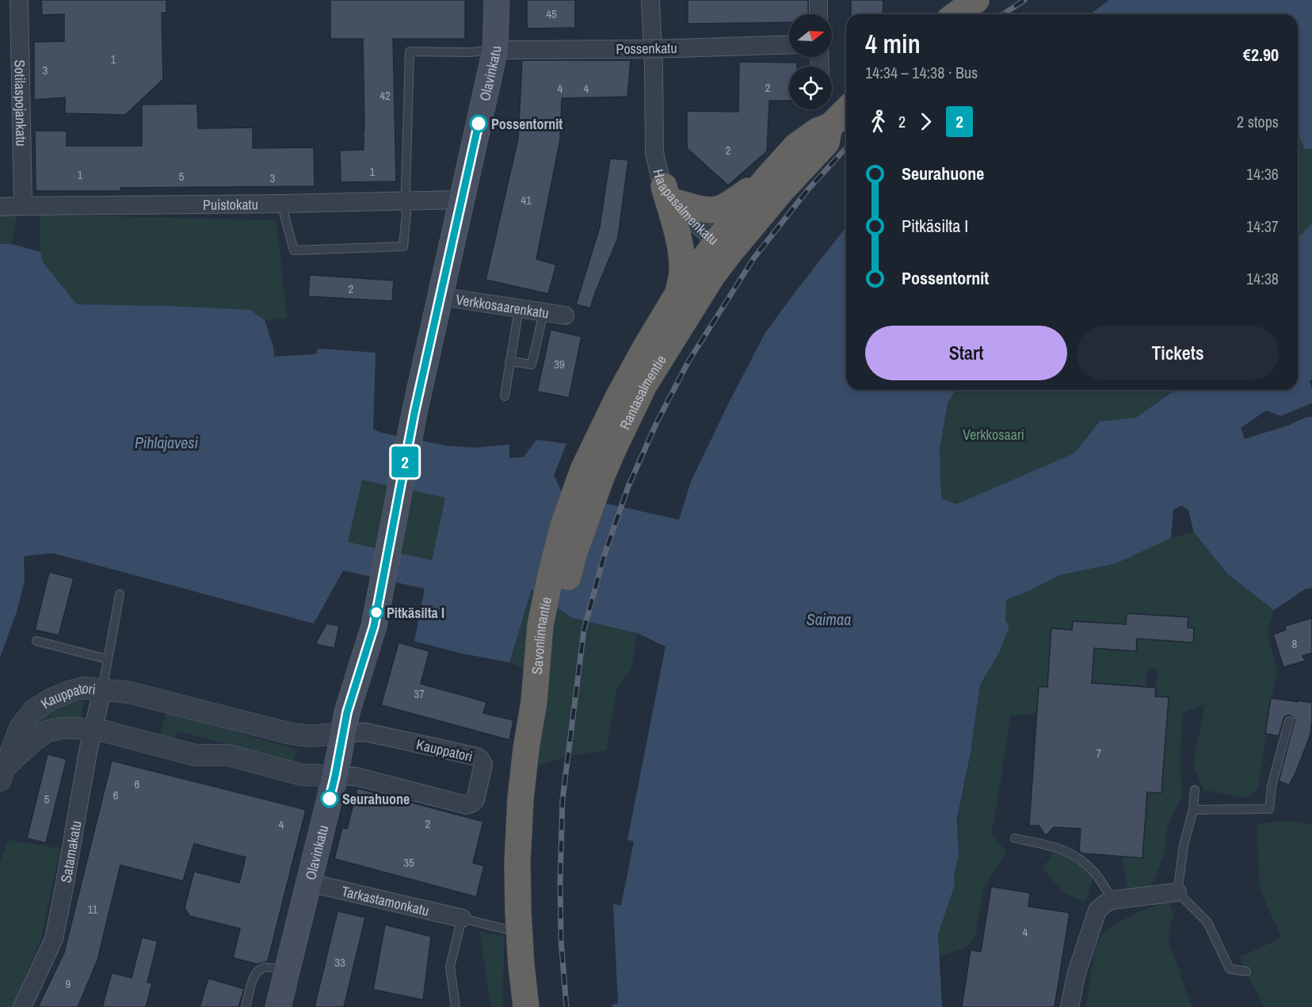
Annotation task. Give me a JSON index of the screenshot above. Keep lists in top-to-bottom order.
{
  "streets": {
    "highway": ["Rantasalmentie", "Savonlinnantie"],
    "main road": ["Olavinkatu"],
    "street": [
      "Possenkatu",
      "Sotilaspojankatu",
      "Puistokatu",
      "Haapasalmenkatu",
      "Verkkosaarenkatu",
      "Kauppatori",
      "Satamakatu",
      "Tarkastamonkatu"
    ]
  },
  "crossings": [
    ["Possenkatu", "Olavinkatu"],
    ["Olavinkatu", "Puistokatu"],
    ["Olavinkatu", "Verkkosaarenkatu"],
    ["Olavinkatu", "Kauppatori"],
    ["Olavinkatu", "Tarkastamonkatu"],
    ["Sotilaspojankatu", "Puistokatu"],
    ["Haapasalmenkatu", "Rantasalmentie"],
    ["Rantasalmentie", "Savonlinnantie"],
    ["Kauppatori", "Satamakatu"]
  ],
  "water": ["Pihlajavesi", "Saimaa"],
  "parks": ["Verkkosaari"],
  "places": ["Possentornit", "Pitkäsilta I", "Seurahuone"],
  "lines": ["bus line 2"],
  "house_numbers": [
    "45",
    "1",
    "3",
    "2",
    "4",
    "4",
    "42",
    "2",
    "1",
    "1",
    "5",
    "3",
    "41",
    "2",
    "39",
    "8",
    "37",
    "7",
    "6",
    "6",
    "5",
    "2",
    "4",
    "35",
    "11",
    "4",
    "33",
    "9"
  ],
  "north": "right",
  "page": {
    "on_map": "2",
    "heading": ["4 min", "14:34 – 14:38 · Bus", "€2.90"],
    "legs": ["2", "2", "2 stops"],
    "list": [
      {
        "name": "Seurahuone",
        "value": "14:36"
      },
      {
        "name": "Pitkäsilta I",
        "value": "14:37"
      },
      {
        "name": "Possentornit",
        "value": "14:38"
      }
    ],
    "buttons": ["Start", "Tickets"]
  }
}
